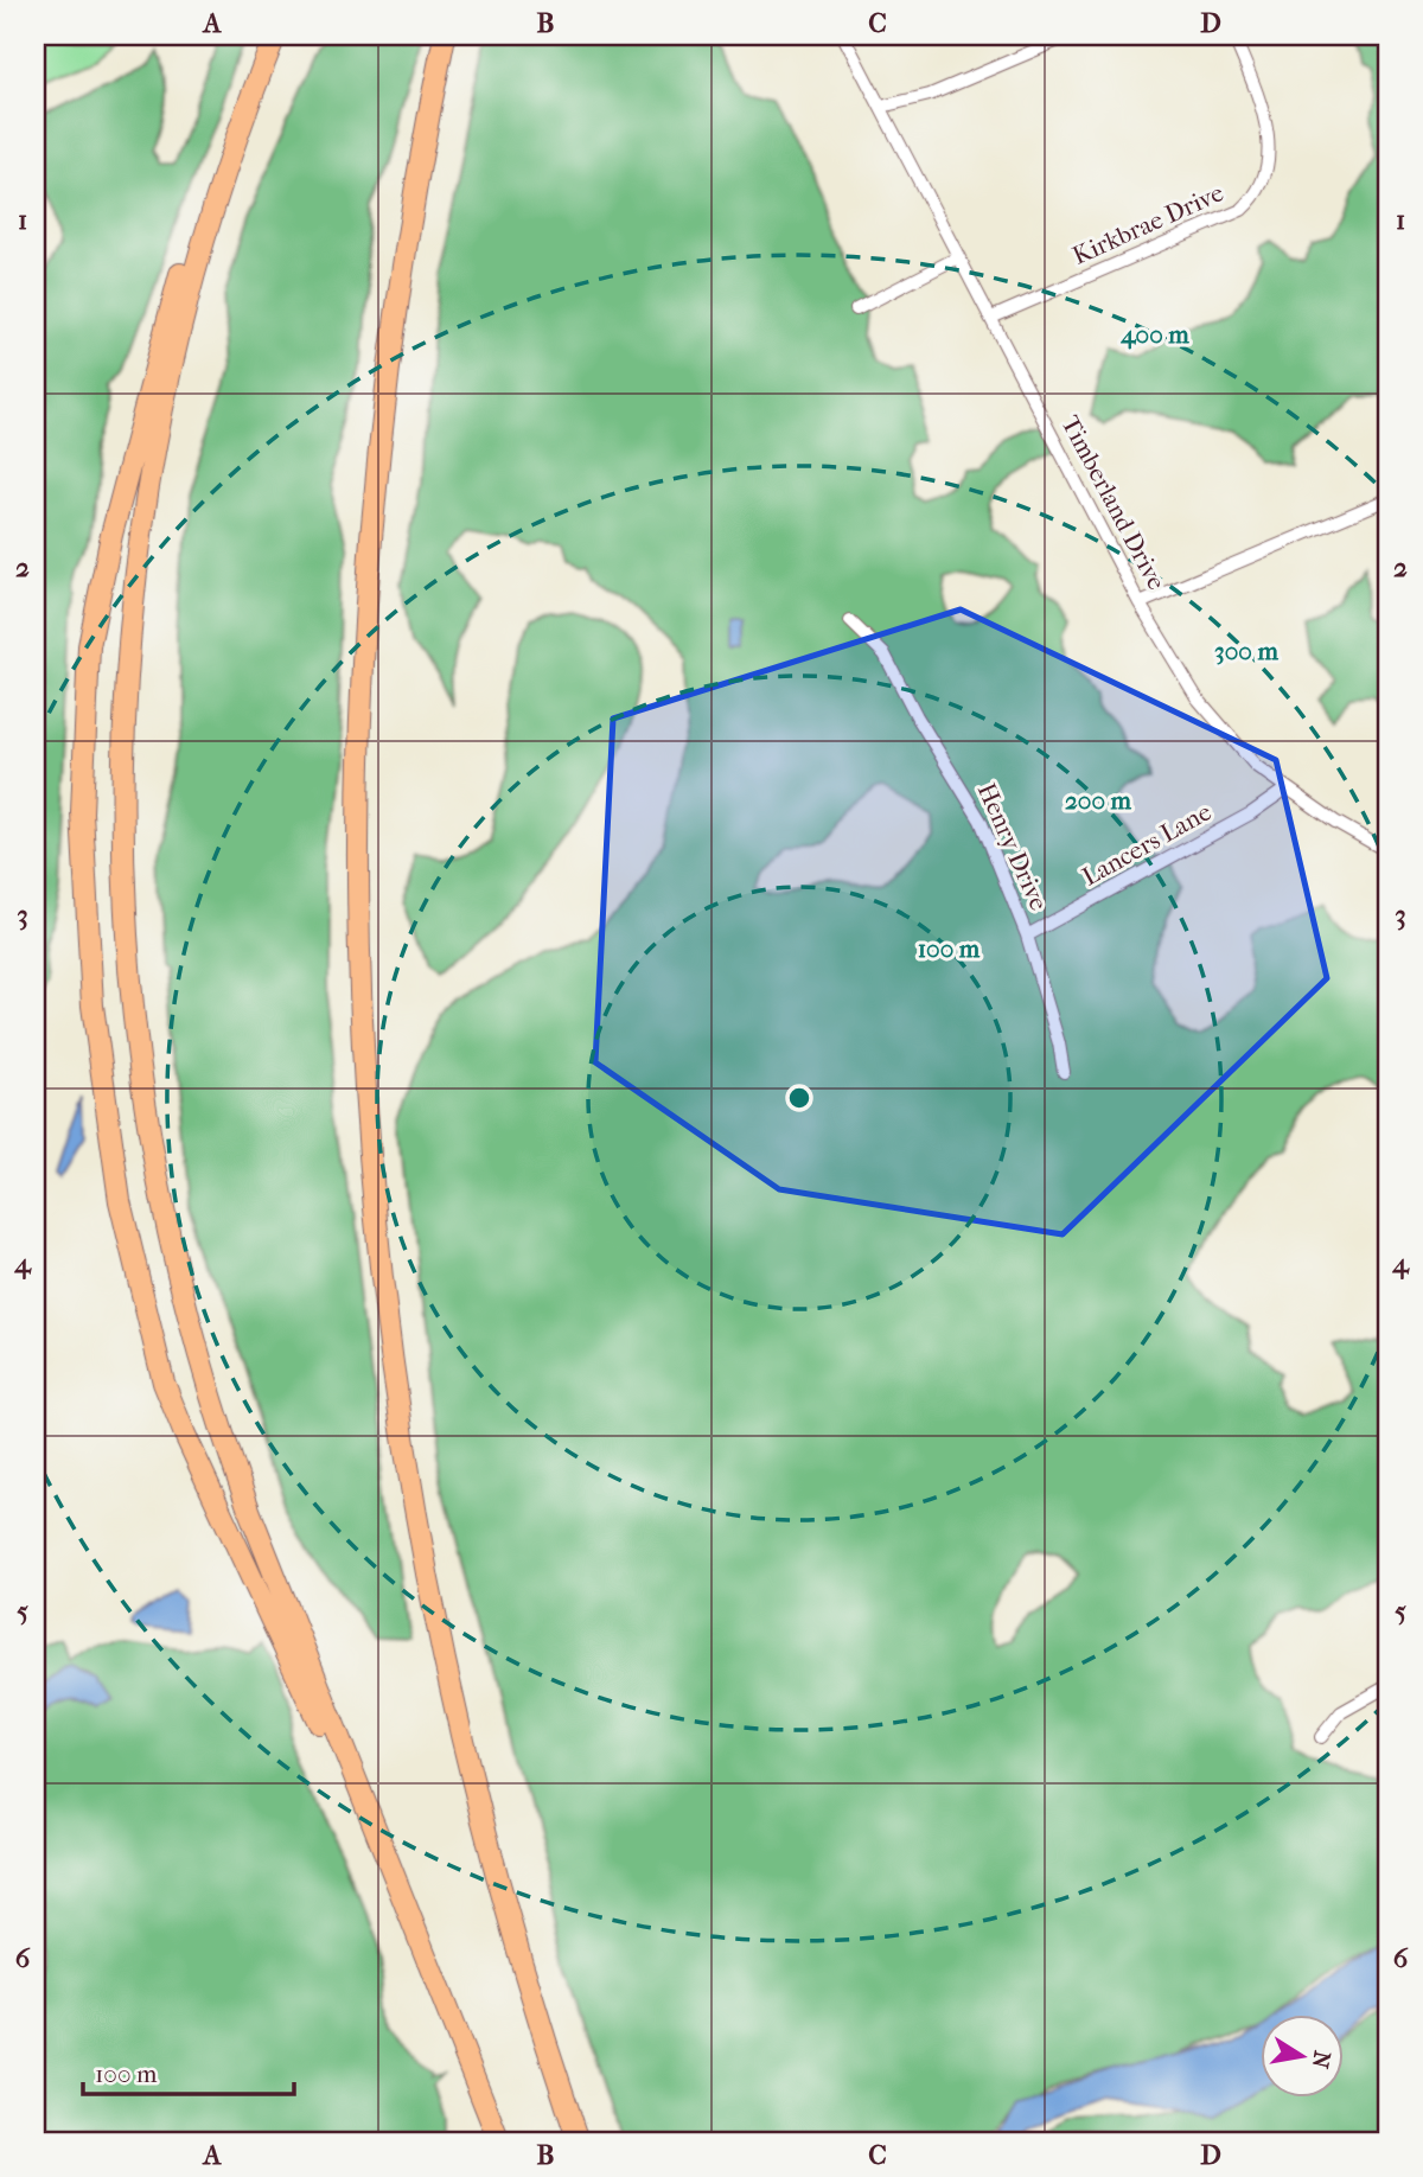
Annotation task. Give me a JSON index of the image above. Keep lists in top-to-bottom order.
{
  "streets": {
    "street": [
      "Kirkbrae Drive",
      "Timberland Drive",
      "Lancers Lane",
      "Henry Drive"
    ]
  },
  "crossings": [
    ["Kirkbrae Drive", "Timberland Drive"],
    ["Timberland Drive", "Lancers Lane"],
    ["Lancers Lane", "Henry Drive"]
  ],
  "scale_bar": "100 m",
  "north": "right",
  "grid": {
    "columns": [
      "A",
      "B",
      "C",
      "D"
    ],
    "rows": [
      "1",
      "2",
      "3",
      "4",
      "5",
      "6"
    ]
  },
  "rings": [
    "400 m",
    "300 m",
    "200 m",
    "100 m"
  ]
}
